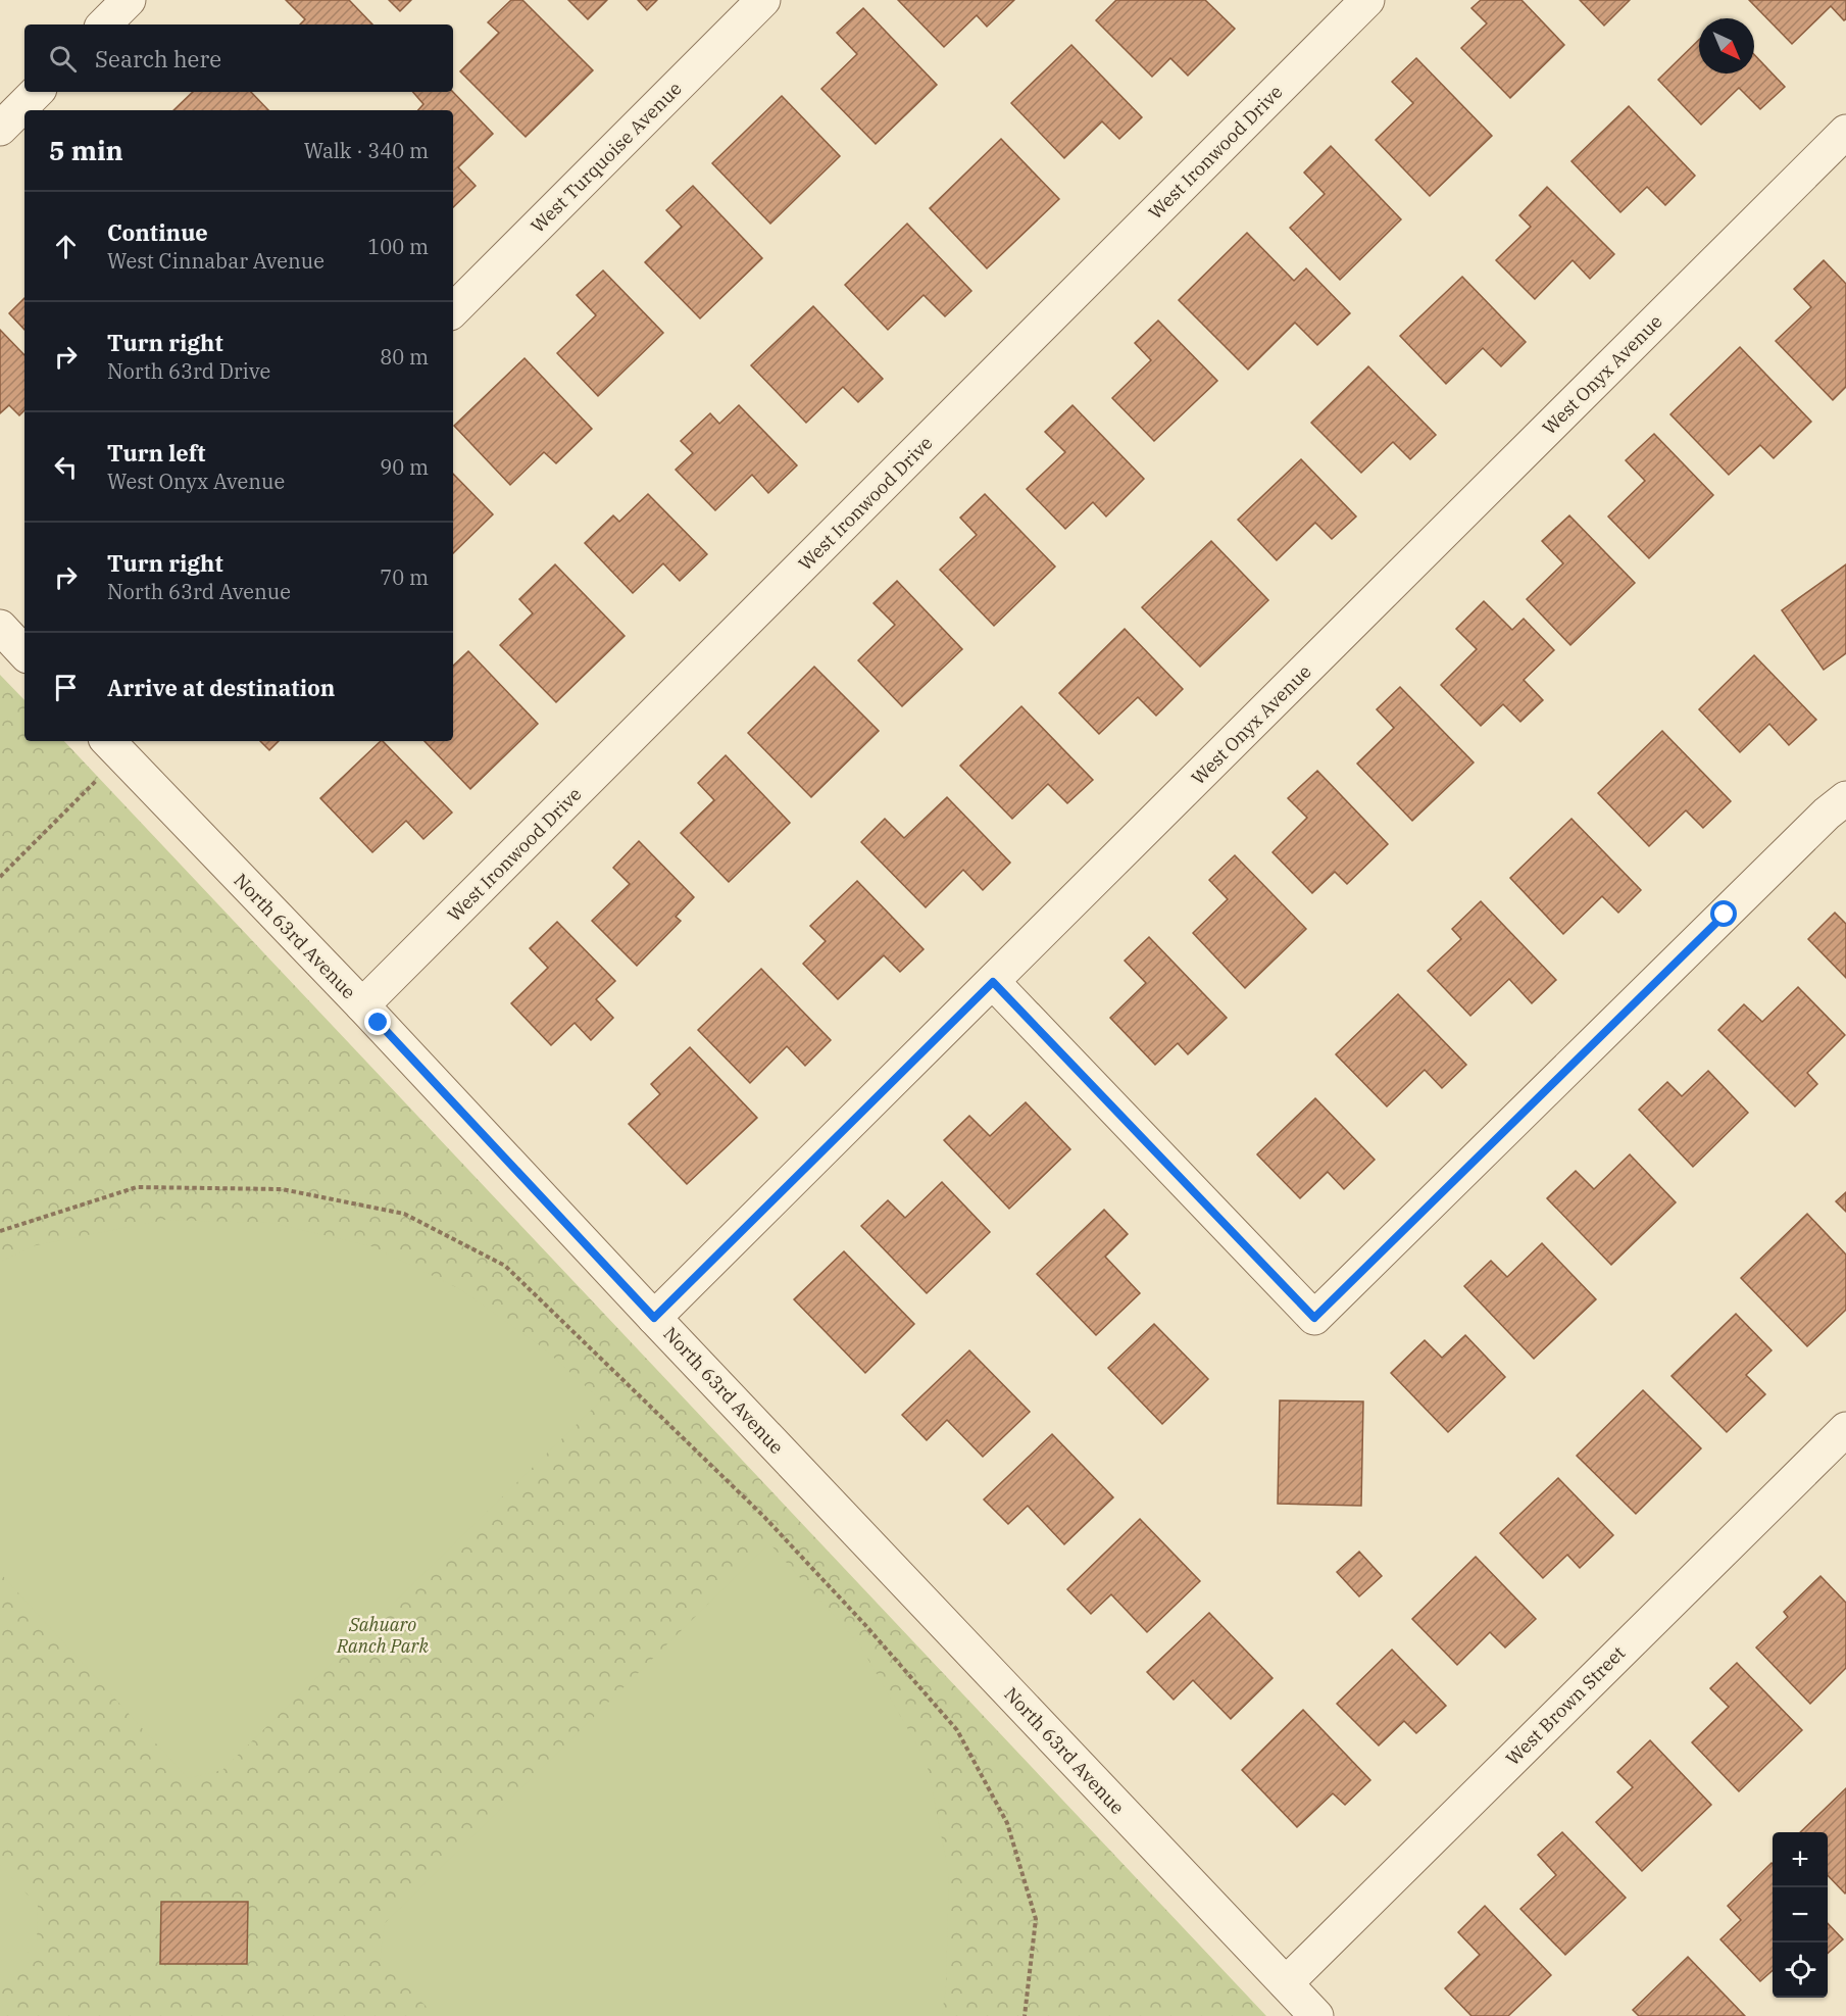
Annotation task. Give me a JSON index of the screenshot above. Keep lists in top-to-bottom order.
{
  "streets": {
    "street": [
      "West Ironwood Drive",
      "West Turquoise Avenue",
      "West Onyx Avenue",
      "North 63rd Avenue",
      "West Brown Street"
    ]
  },
  "crossings": [
    ["West Ironwood Drive", "North 63rd Avenue"],
    ["West Onyx Avenue", "North 63rd Avenue"],
    ["North 63rd Avenue", "West Brown Street"]
  ],
  "parks": ["Sahuaro Ranch Park"],
  "north": "bottom right",
  "page": {
    "search": "Search here",
    "heading": ["5 min", "Walk · 340 m"],
    "list": [
      ["Continue", "West Cinnabar Avenue", "100 m"],
      ["Turn right", "North 63rd Drive", "80 m"],
      ["Turn left", "West Onyx Avenue", "90 m"],
      ["Turn right", "North 63rd Avenue", "70 m"],
      "Arrive at destination"
    ],
    "map_buttons": ["+", "−"]
  }
}
